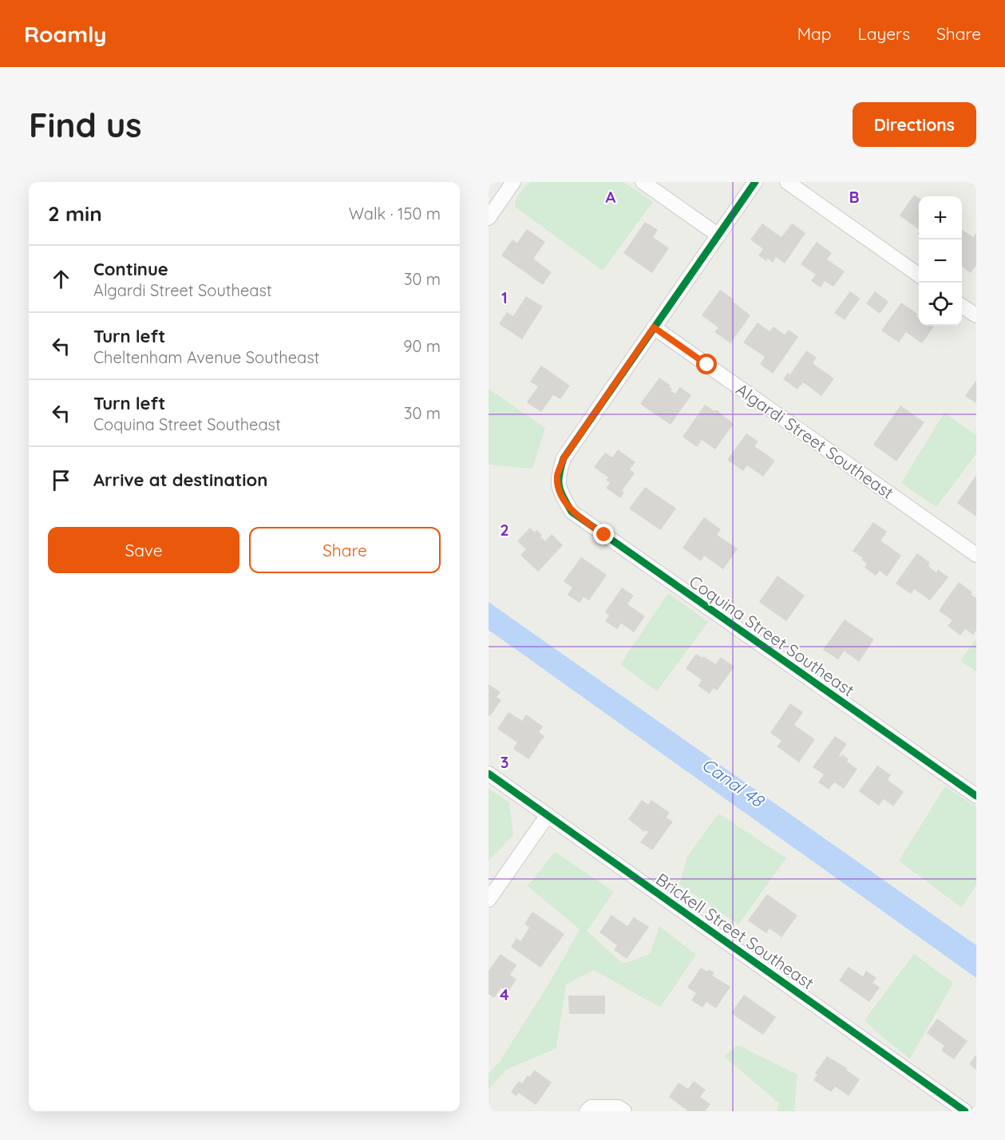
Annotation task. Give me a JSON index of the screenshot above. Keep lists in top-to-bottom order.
{
  "streets": {
    "street": ["Algardi Street Southeast", "Coquina Street Southeast", "Brickell Street Southeast"]
  },
  "crossings": [
    ["Algardi Street Southeast", "Coquina Street Southeast"]
  ],
  "water": ["Canal 48"],
  "page": {
    "header": "Roamly",
    "nav": ["Map", "Layers", "Share"],
    "buttons": [
      "Directions",
      ["Save", "Share"]
    ],
    "title": "Find us",
    "heading": ["2 min", "Walk · 150 m"],
    "map_buttons": ["+", "−"],
    "list": [
      ["Continue", "Algardi Street Southeast", "30 m"],
      ["Turn left", "Cheltenham Avenue Southeast", "90 m"],
      ["Turn left", "Coquina Street Southeast", "30 m"],
      "Arrive at destination"
    ]
  },
  "grid": {
    "columns": ["A", "B"],
    "rows": [
      "1",
      "2",
      "3",
      "4"
    ]
  }
}
